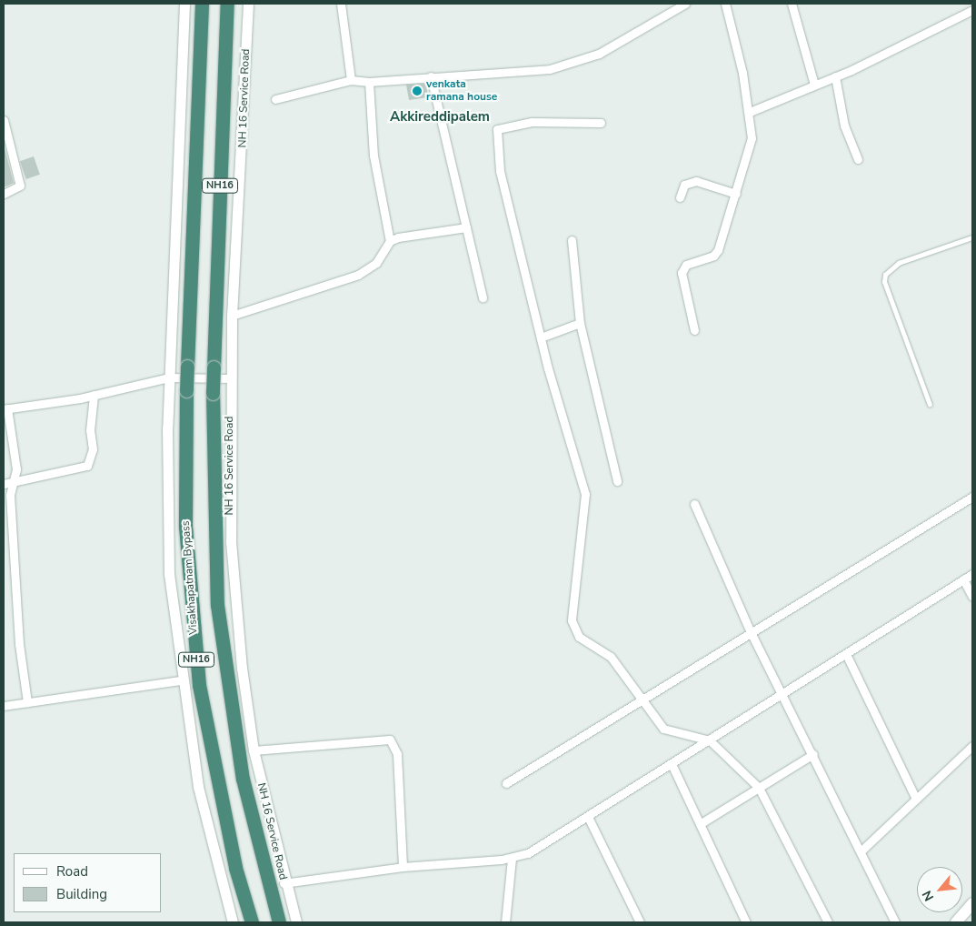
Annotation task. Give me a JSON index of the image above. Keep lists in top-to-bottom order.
{
  "streets": {
    "highway": ["NH16", "Visakhapatnam Bypass"],
    "street": ["NH 16 Service Road"]
  },
  "districts": ["Akkireddipalem"],
  "places": ["venkata ramana house"],
  "legend": ["Road", "Building"],
  "north": "bottom left"
}
